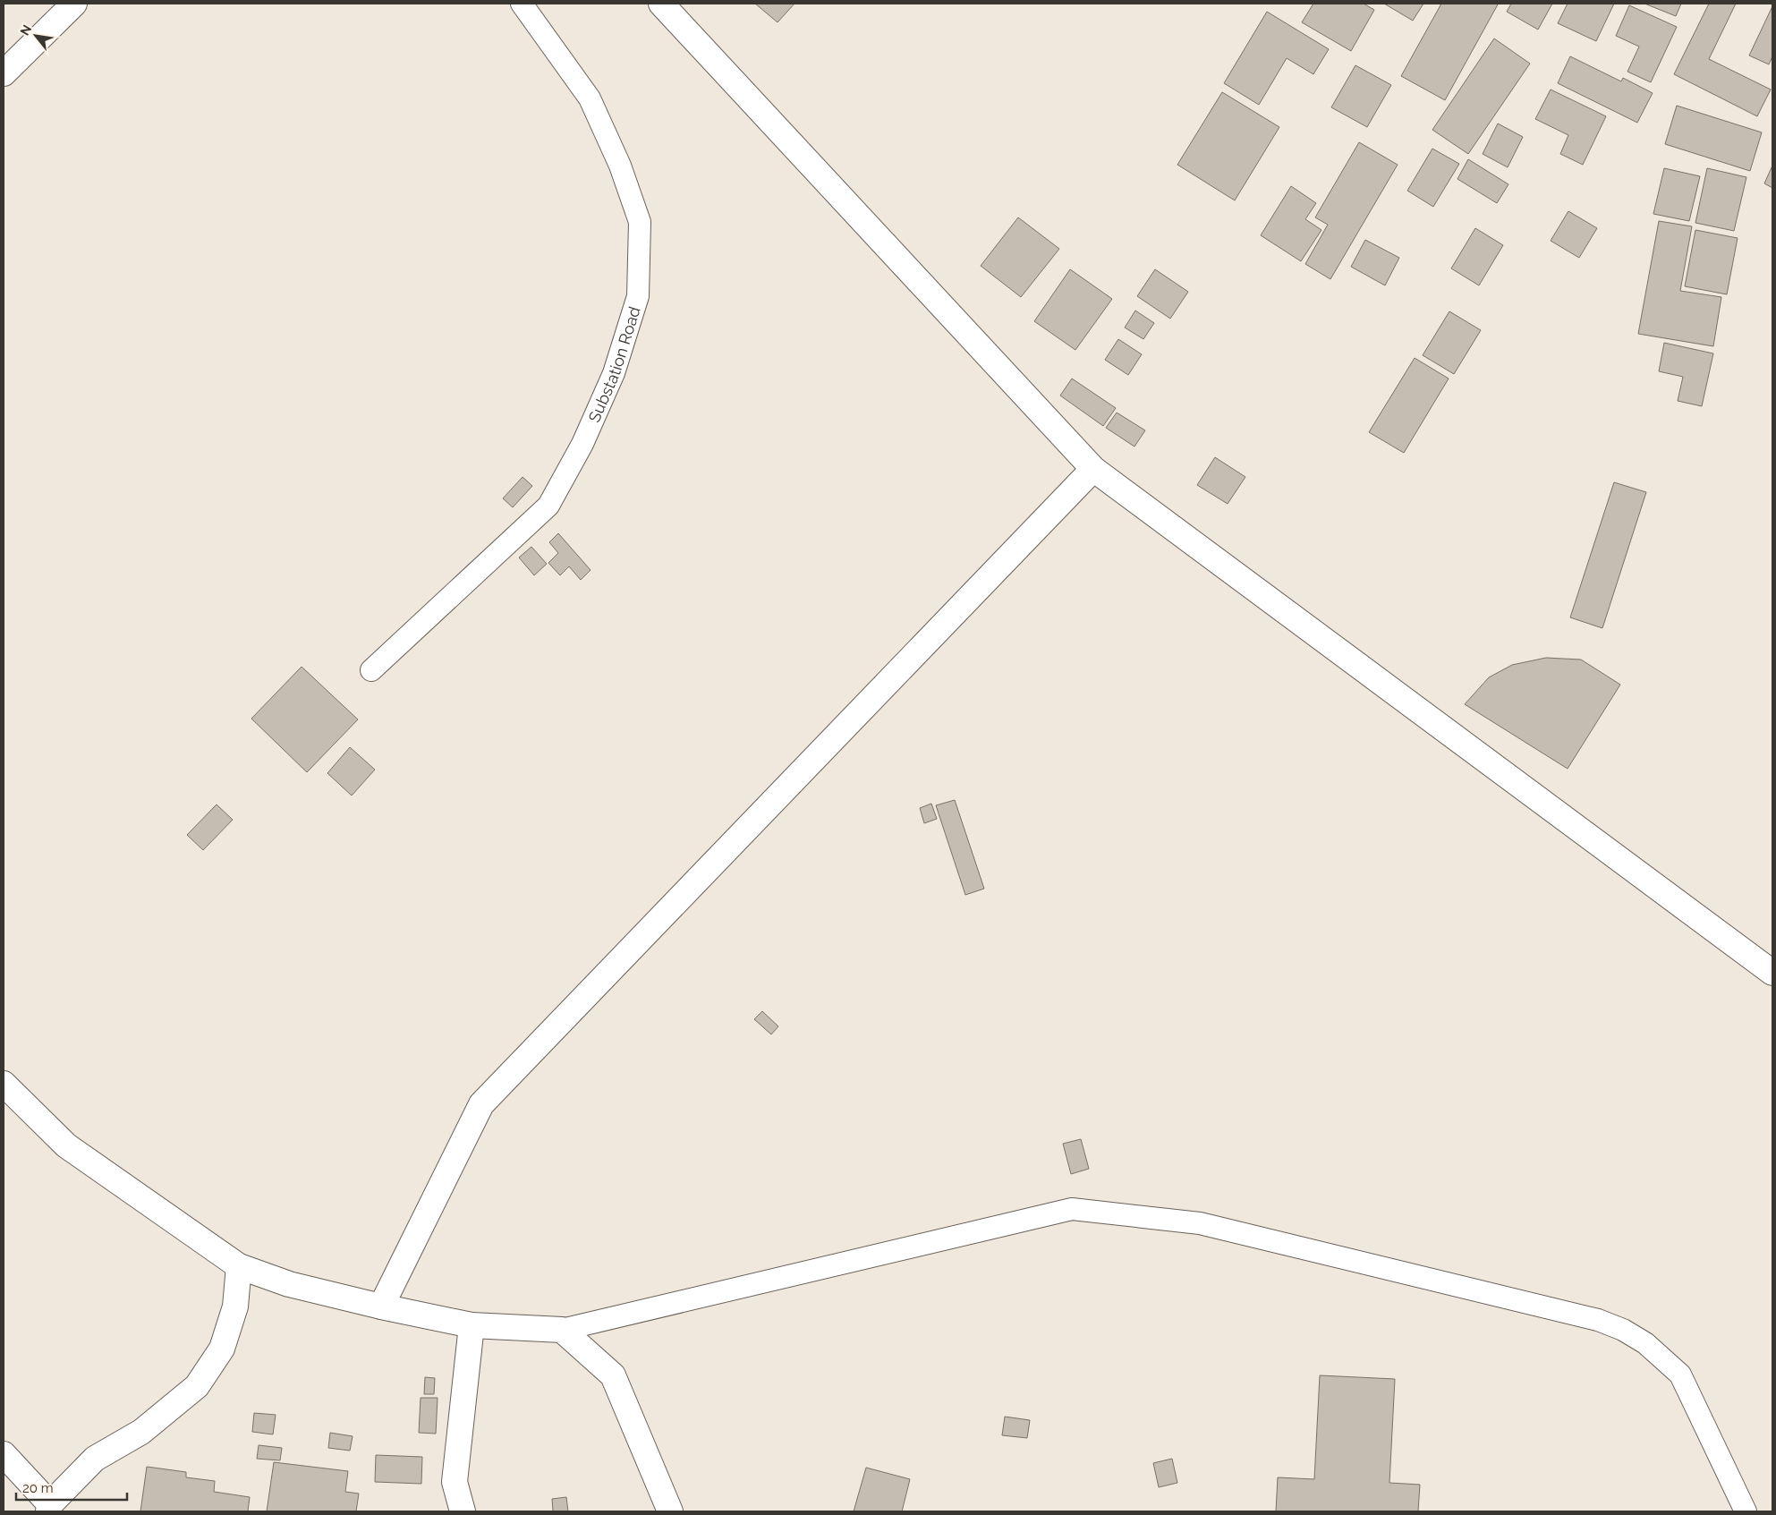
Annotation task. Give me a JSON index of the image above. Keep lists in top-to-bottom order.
{
  "streets": {
    "lane": ["Substation Road"]
  },
  "scale_bar": "20 m",
  "north": "top left"
}
